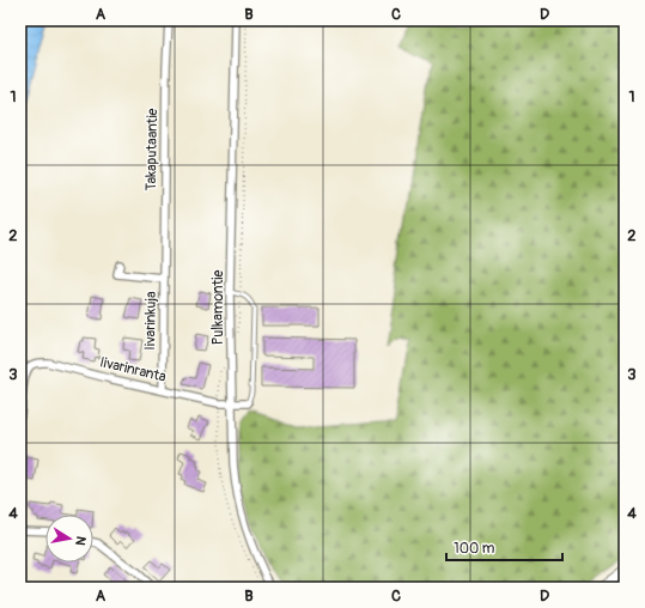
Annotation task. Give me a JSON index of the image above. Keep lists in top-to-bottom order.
{
  "streets": {
    "street": [
      "Takaputaantie",
      "Pulkamontie",
      "Iivarinkuja",
      "Iivarinranta"
    ]
  },
  "crossings": [
    ["Takaputaantie", "Iivarinkuja"],
    ["Pulkamontie", "Iivarinranta"],
    ["Iivarinkuja", "Iivarinranta"]
  ],
  "scale_bar": "100 m",
  "north": "right",
  "grid": {
    "columns": [
      "A",
      "B",
      "C",
      "D"
    ],
    "rows": [
      "1",
      "2",
      "3",
      "4"
    ]
  }
}
